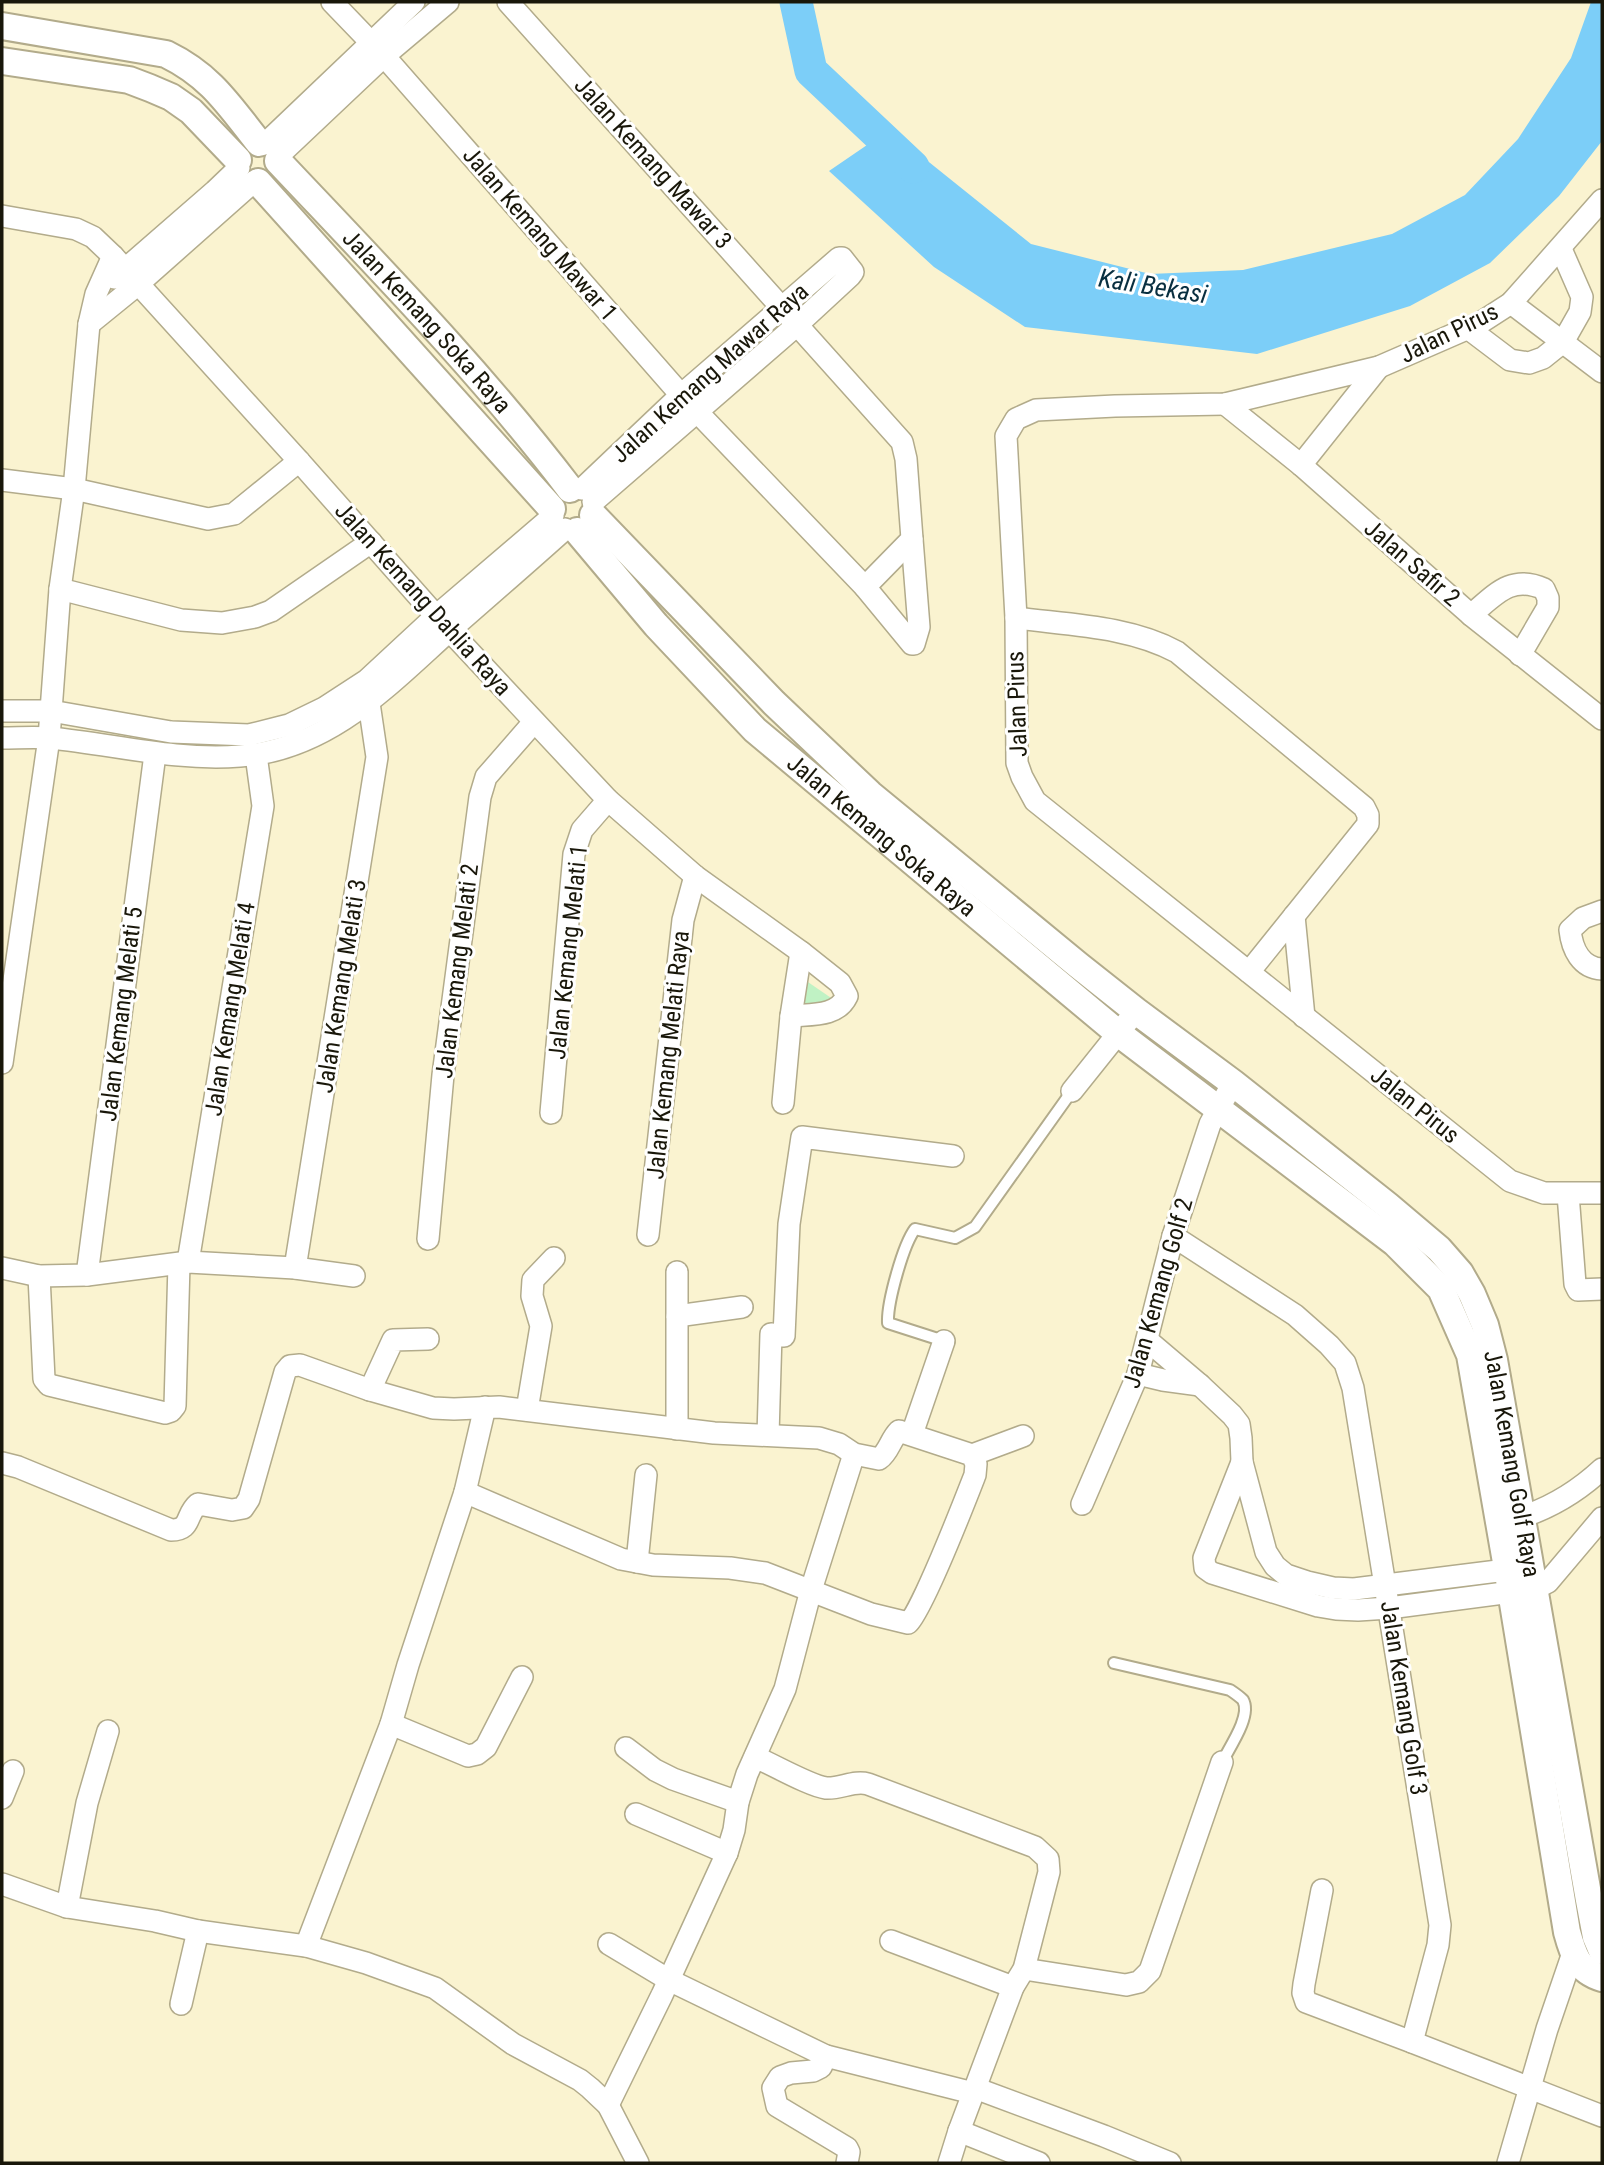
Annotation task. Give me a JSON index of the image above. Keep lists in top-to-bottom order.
{
  "streets": {
    "street": [
      "Jalan Kemang Mawar 3",
      "Jalan Kemang Mawar 1",
      "Jalan Kemang Soka Raya",
      "Jalan Pirus",
      "Jalan Kemang Mawar Raya",
      "Jalan Safir 2",
      "Jalan Kemang Dahlia Raya",
      "Jalan Kemang Melati 1",
      "Jalan Kemang Melati 2",
      "Jalan Kemang Melati 3",
      "Jalan Kemang Melati 4",
      "Jalan Kemang Melati 5",
      "Jalan Kemang Melati Raya",
      "Jalan Kemang Golf 2",
      "Jalan Kemang Golf Raya",
      "Jalan Kemang Golf 3"
    ]
  },
  "crossings": [
    ["Jalan Kemang Mawar 3", "Jalan Kemang Mawar 1"],
    ["Jalan Kemang Mawar 3", "Jalan Kemang Mawar Raya"],
    ["Jalan Kemang Mawar 1", "Jalan Kemang Mawar Raya"],
    ["Jalan Kemang Soka Raya", "Jalan Kemang Mawar Raya"],
    ["Jalan Kemang Soka Raya", "Jalan Kemang Golf 2"],
    ["Jalan Kemang Soka Raya", "Jalan Kemang Golf Raya"],
    ["Jalan Pirus", "Jalan Safir 2"],
    ["Jalan Kemang Mawar Raya", "Jalan Kemang Dahlia Raya"],
    ["Jalan Kemang Mawar Raya", "Jalan Kemang Melati 3"],
    ["Jalan Kemang Mawar Raya", "Jalan Kemang Melati 4"],
    ["Jalan Kemang Mawar Raya", "Jalan Kemang Melati 5"],
    ["Jalan Kemang Dahlia Raya", "Jalan Kemang Melati 1"],
    ["Jalan Kemang Dahlia Raya", "Jalan Kemang Melati 2"],
    ["Jalan Kemang Dahlia Raya", "Jalan Kemang Melati Raya"],
    ["Jalan Kemang Golf 2", "Jalan Kemang Golf Raya"],
    ["Jalan Kemang Golf 2", "Jalan Kemang Golf 3"]
  ],
  "water": ["Kali Bekasi"]
}
